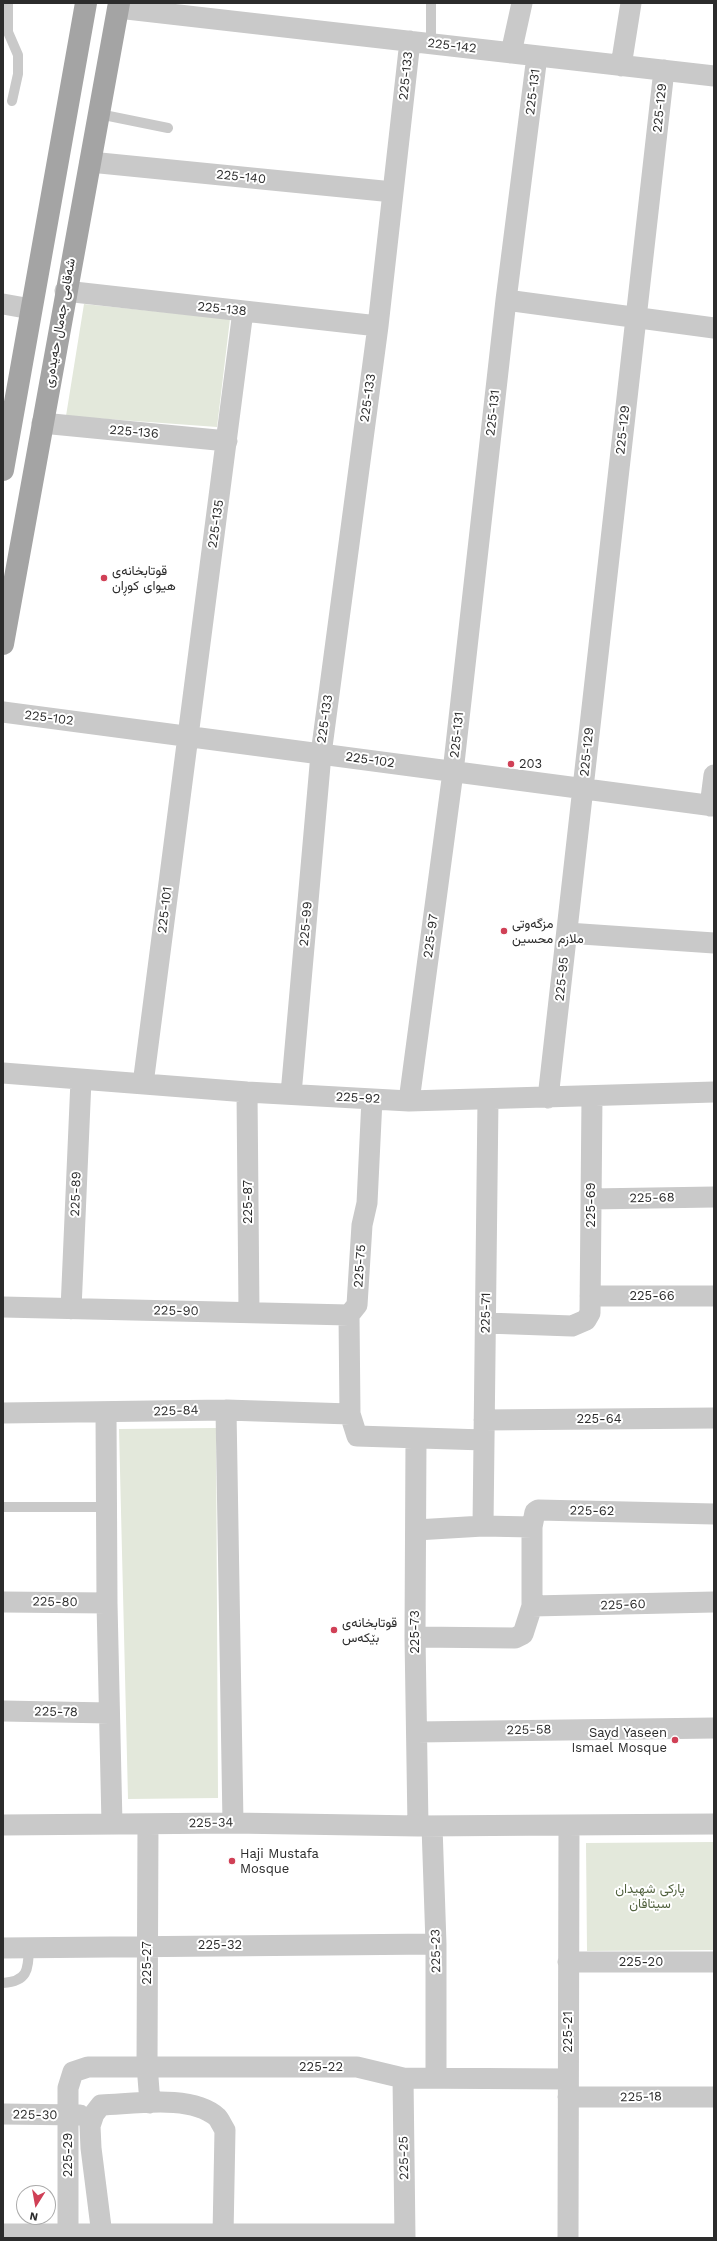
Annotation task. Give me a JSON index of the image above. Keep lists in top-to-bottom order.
{
  "streets": {
    "main road": ["شەقامی جەمال حەیدەری"],
    "street": [
      "225-142",
      "225-133",
      "225-131",
      "225-129",
      "225-140",
      "225-138",
      "225-136",
      "225-135",
      "225-102",
      "225-101",
      "225-99",
      "225-97",
      "225-95",
      "225-92",
      "225-89",
      "225-68",
      "225-87",
      "225-69",
      "225-75",
      "225-66",
      "225-90",
      "225-71",
      "225-84",
      "225-64",
      "225-62",
      "225-80",
      "225-60",
      "225-73",
      "225-78",
      "225-58",
      "225-34",
      "225-32",
      "225-23",
      "225-20",
      "225-27",
      "225-21",
      "225-22",
      "225-18",
      "225-30",
      "225-29",
      "225-25"
    ]
  },
  "crossings": [
    ["225-142", "225-133"],
    ["225-142", "225-131"],
    ["225-142", "225-129"],
    ["225-142", "شەقامی جەمال حەیدەری"],
    ["225-133", "225-140"],
    ["225-133", "225-138"],
    ["225-133", "225-102"],
    ["225-133", "225-99"],
    ["225-131", "225-102"],
    ["225-131", "225-97"],
    ["225-129", "225-102"],
    ["225-129", "225-95"],
    ["225-140", "شەقامی جەمال حەیدەری"],
    ["225-138", "شەقامی جەمال حەیدەری"],
    ["225-138", "225-135"],
    ["شەقامی جەمال حەیدەری", "225-136"],
    ["225-136", "225-135"],
    ["225-135", "225-102"],
    ["225-135", "225-101"],
    ["225-102", "225-101"],
    ["225-102", "225-99"],
    ["225-102", "225-97"],
    ["225-102", "225-95"],
    ["225-101", "225-92"],
    ["225-99", "225-92"],
    ["225-97", "225-92"],
    ["225-95", "225-92"],
    ["225-92", "225-89"],
    ["225-92", "225-87"],
    ["225-92", "225-69"],
    ["225-92", "225-75"],
    ["225-92", "225-71"],
    ["225-89", "225-90"],
    ["225-68", "225-69"],
    ["225-87", "225-90"],
    ["225-69", "225-66"],
    ["225-75", "225-90"],
    ["225-75", "225-84"],
    ["225-71", "225-64"],
    ["225-84", "225-64"],
    ["225-84", "225-73"],
    ["225-64", "225-73"],
    ["225-73", "225-58"],
    ["225-73", "225-34"],
    ["225-73", "225-23"],
    ["225-34", "225-23"],
    ["225-34", "225-27"],
    ["225-34", "225-21"],
    ["225-32", "225-23"],
    ["225-32", "225-27"],
    ["225-23", "225-22"],
    ["225-20", "225-21"],
    ["225-27", "225-22"],
    ["225-21", "225-22"],
    ["225-21", "225-18"],
    ["225-22", "225-18"],
    ["225-22", "225-29"],
    ["225-22", "225-25"],
    ["225-30", "225-29"]
  ],
  "parks": ["پارکی شهیدان سیتاقان"],
  "places": [
    "قوتابخانەی هیوای کوڕان",
    "203",
    "مزگه‌وتی ملازم محسین",
    "قوتابخانەی بێكه‌س",
    "Sayd Yaseen Ismael Mosque",
    "Haji Mustafa Mosque"
  ],
  "north": "bottom"
}
